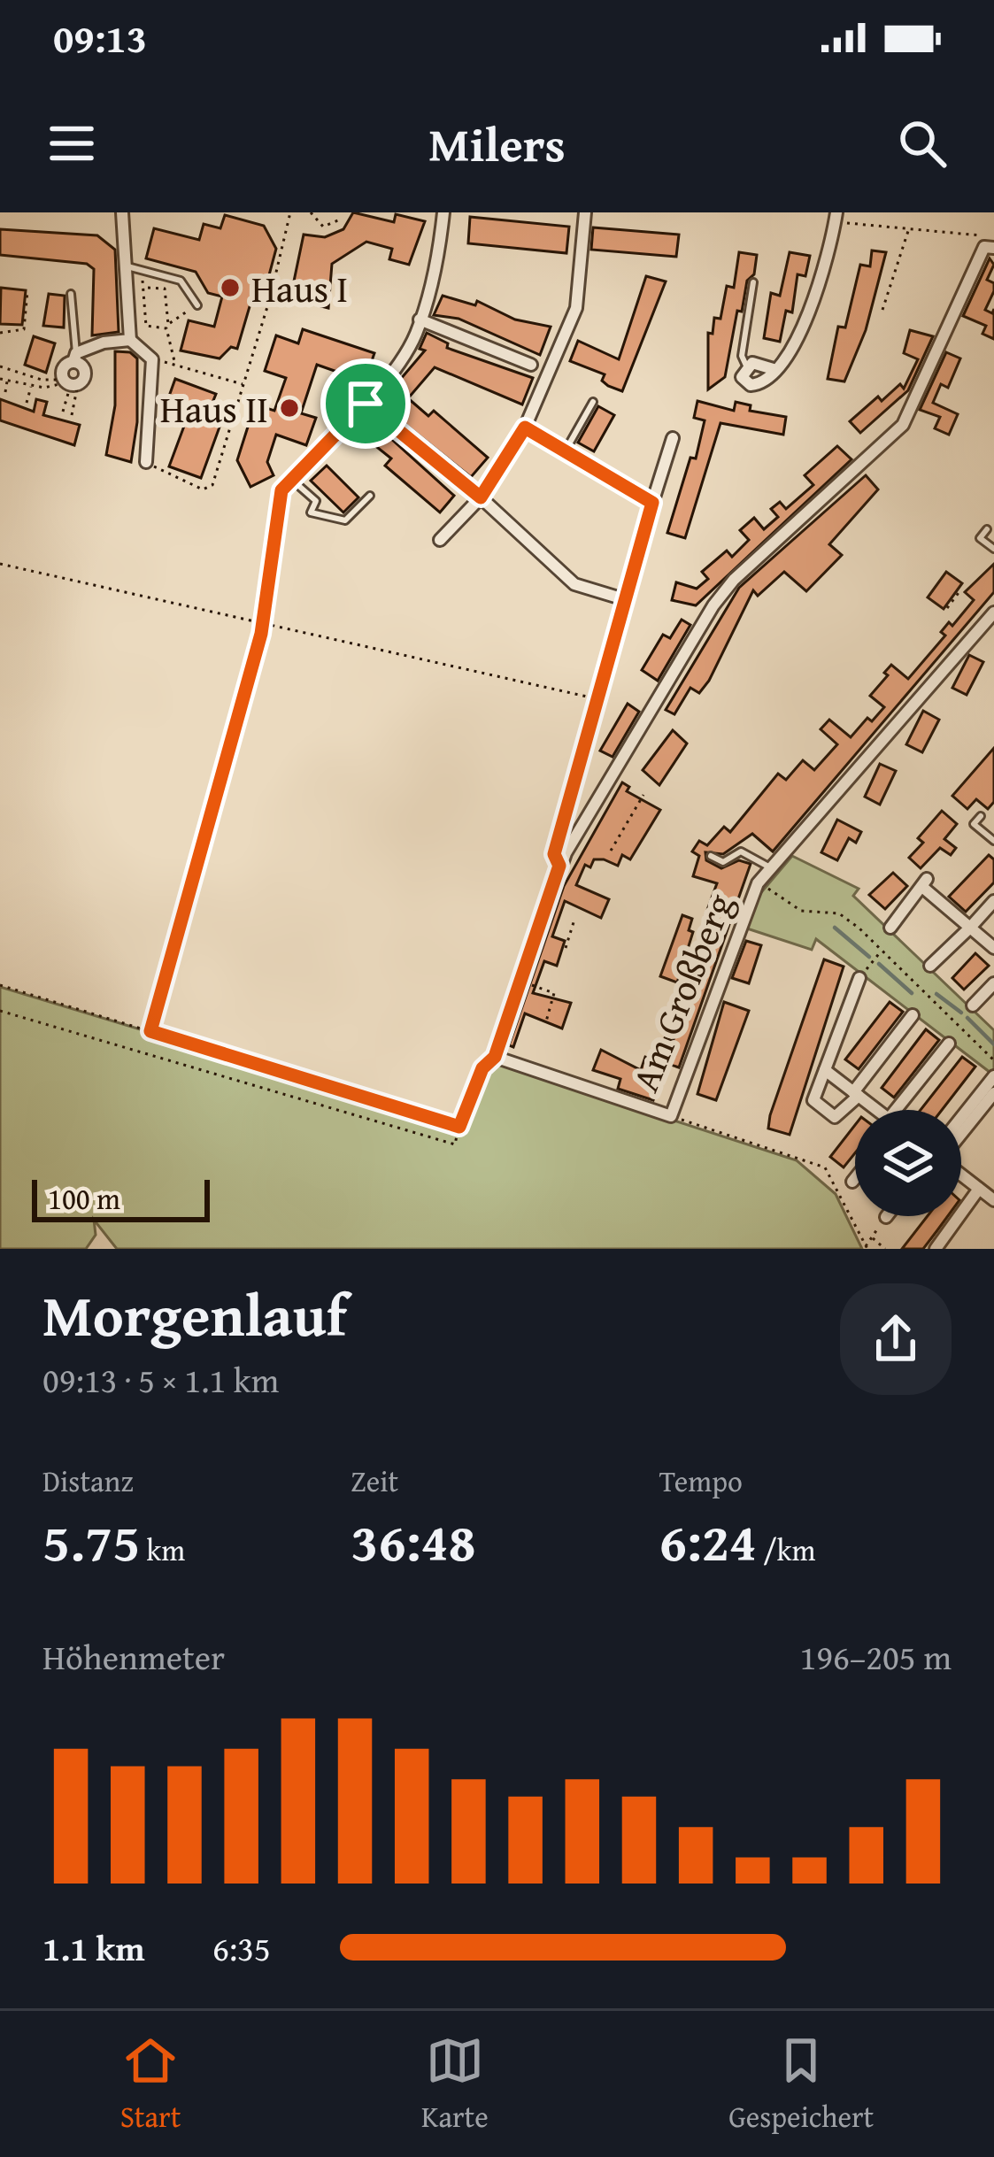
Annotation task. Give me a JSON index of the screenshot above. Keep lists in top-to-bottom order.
{
  "streets": {
    "street": ["Am Großberg"]
  },
  "places": ["Haus I", "Haus II"],
  "scale_bar": "100 m",
  "page": {
    "status": "09:13",
    "header": "Milers",
    "scale": "100 m",
    "heading": ["Morgenlauf", "09:13 · 5 × 1.1 km"],
    "stats": [
      ["Distanz", "5.75 km"],
      ["Zeit", "36:48"],
      ["Tempo", "6:24 /km"]
    ],
    "chart": ["Höhenmeter", "196–205 m"],
    "list": [
      {
        "name": "1.1 km",
        "note": "6:35"
      }
    ],
    "tabs": ["Start", "Karte", "Gespeichert"]
  }
}
